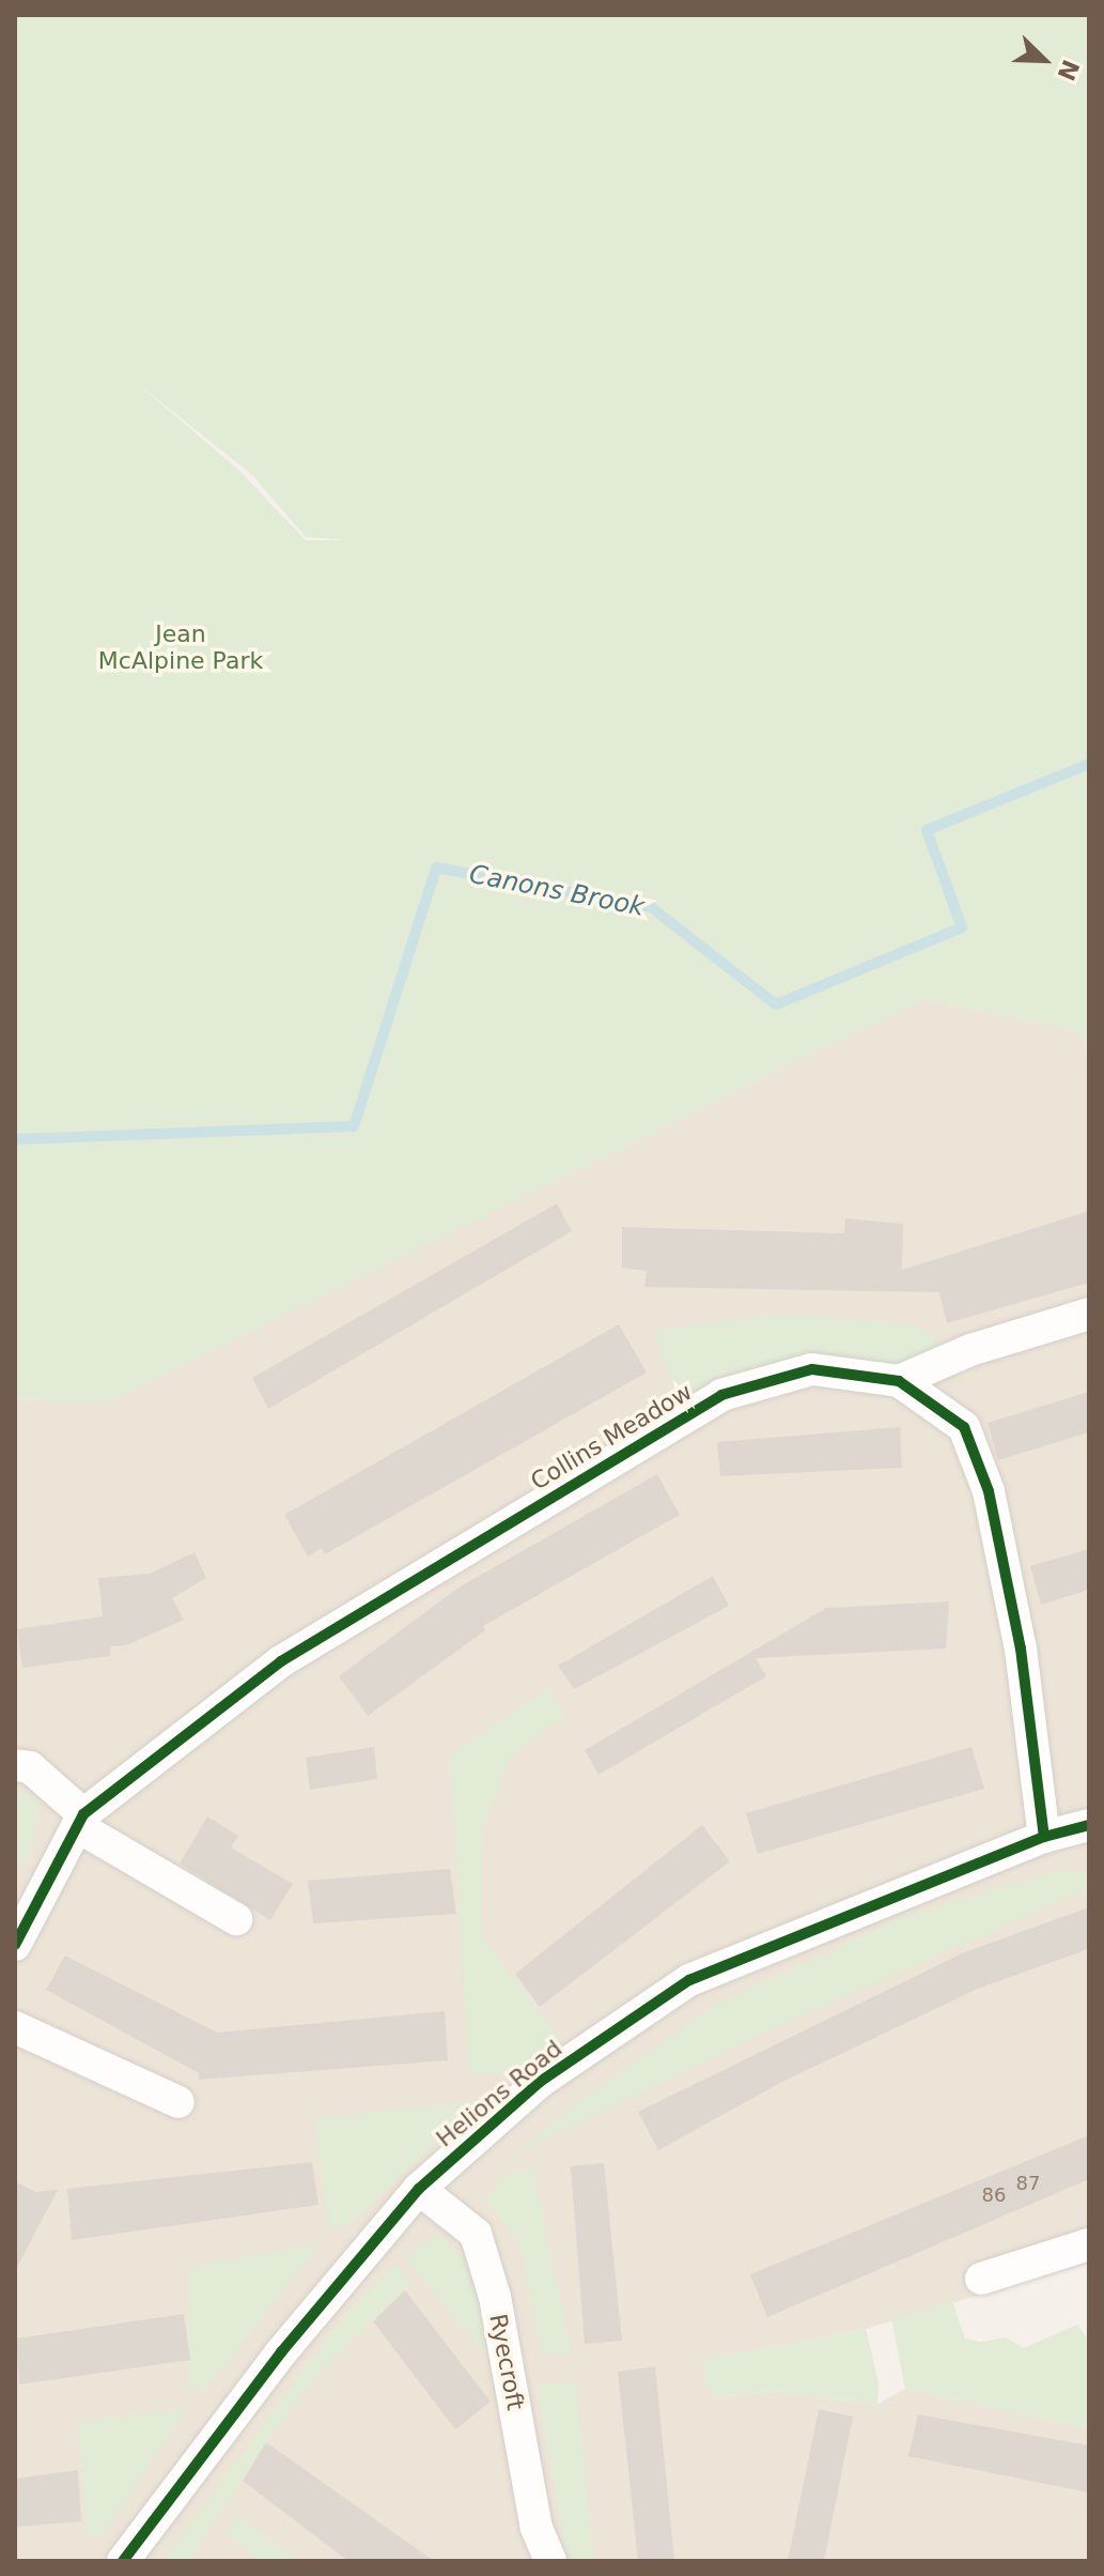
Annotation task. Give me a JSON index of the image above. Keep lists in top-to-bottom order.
{
  "streets": {
    "street": ["Collins Meadow", "Helions Road", "Ryecroft"]
  },
  "crossings": [
    ["Collins Meadow", "Helions Road"],
    ["Helions Road", "Ryecroft"]
  ],
  "water": ["Canons Brook"],
  "parks": ["Jean McAlpine Park"],
  "house_numbers": ["87", "86"],
  "north": "bottom right"
}
